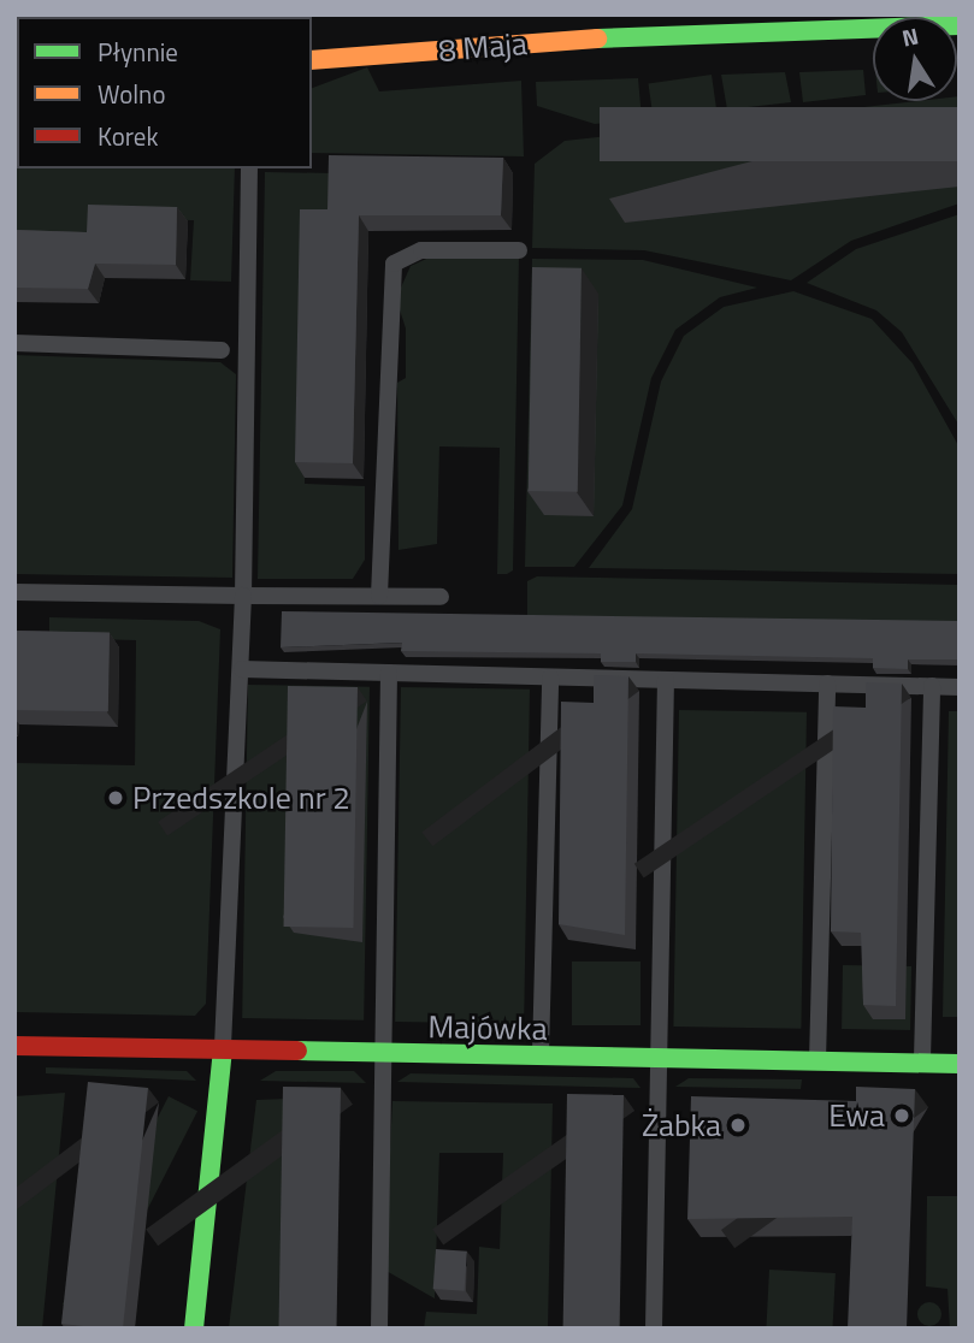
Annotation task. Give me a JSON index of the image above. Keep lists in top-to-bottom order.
{
  "streets": {
    "street": ["8 Maja", "Majówka"]
  },
  "places": ["Przedszkole nr 2", "Ewa", "Żabka"],
  "legend": ["Płynnie", "Wolno", "Korek"],
  "north": "top"
}
